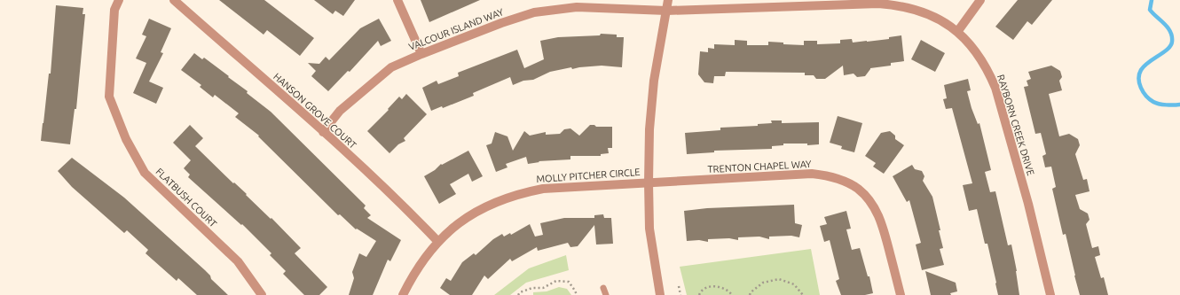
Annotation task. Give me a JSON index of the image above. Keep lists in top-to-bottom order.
{
  "streets": {
    "street": [
      "VALCOUR ISLAND WAY",
      "HANSON GROVE COURT",
      "RAYBORN CREEK DRIVE",
      "TRENTON CHAPEL WAY",
      "MOLLY PITCHER CIRCLE",
      "FLATBUSH COURT"
    ]
  },
  "crossings": [
    ["VALCOUR ISLAND WAY", "HANSON GROVE COURT"],
    ["VALCOUR ISLAND WAY", "RAYBORN CREEK DRIVE"],
    ["HANSON GROVE COURT", "MOLLY PITCHER CIRCLE"],
    ["TRENTON CHAPEL WAY", "MOLLY PITCHER CIRCLE"]
  ]
}
